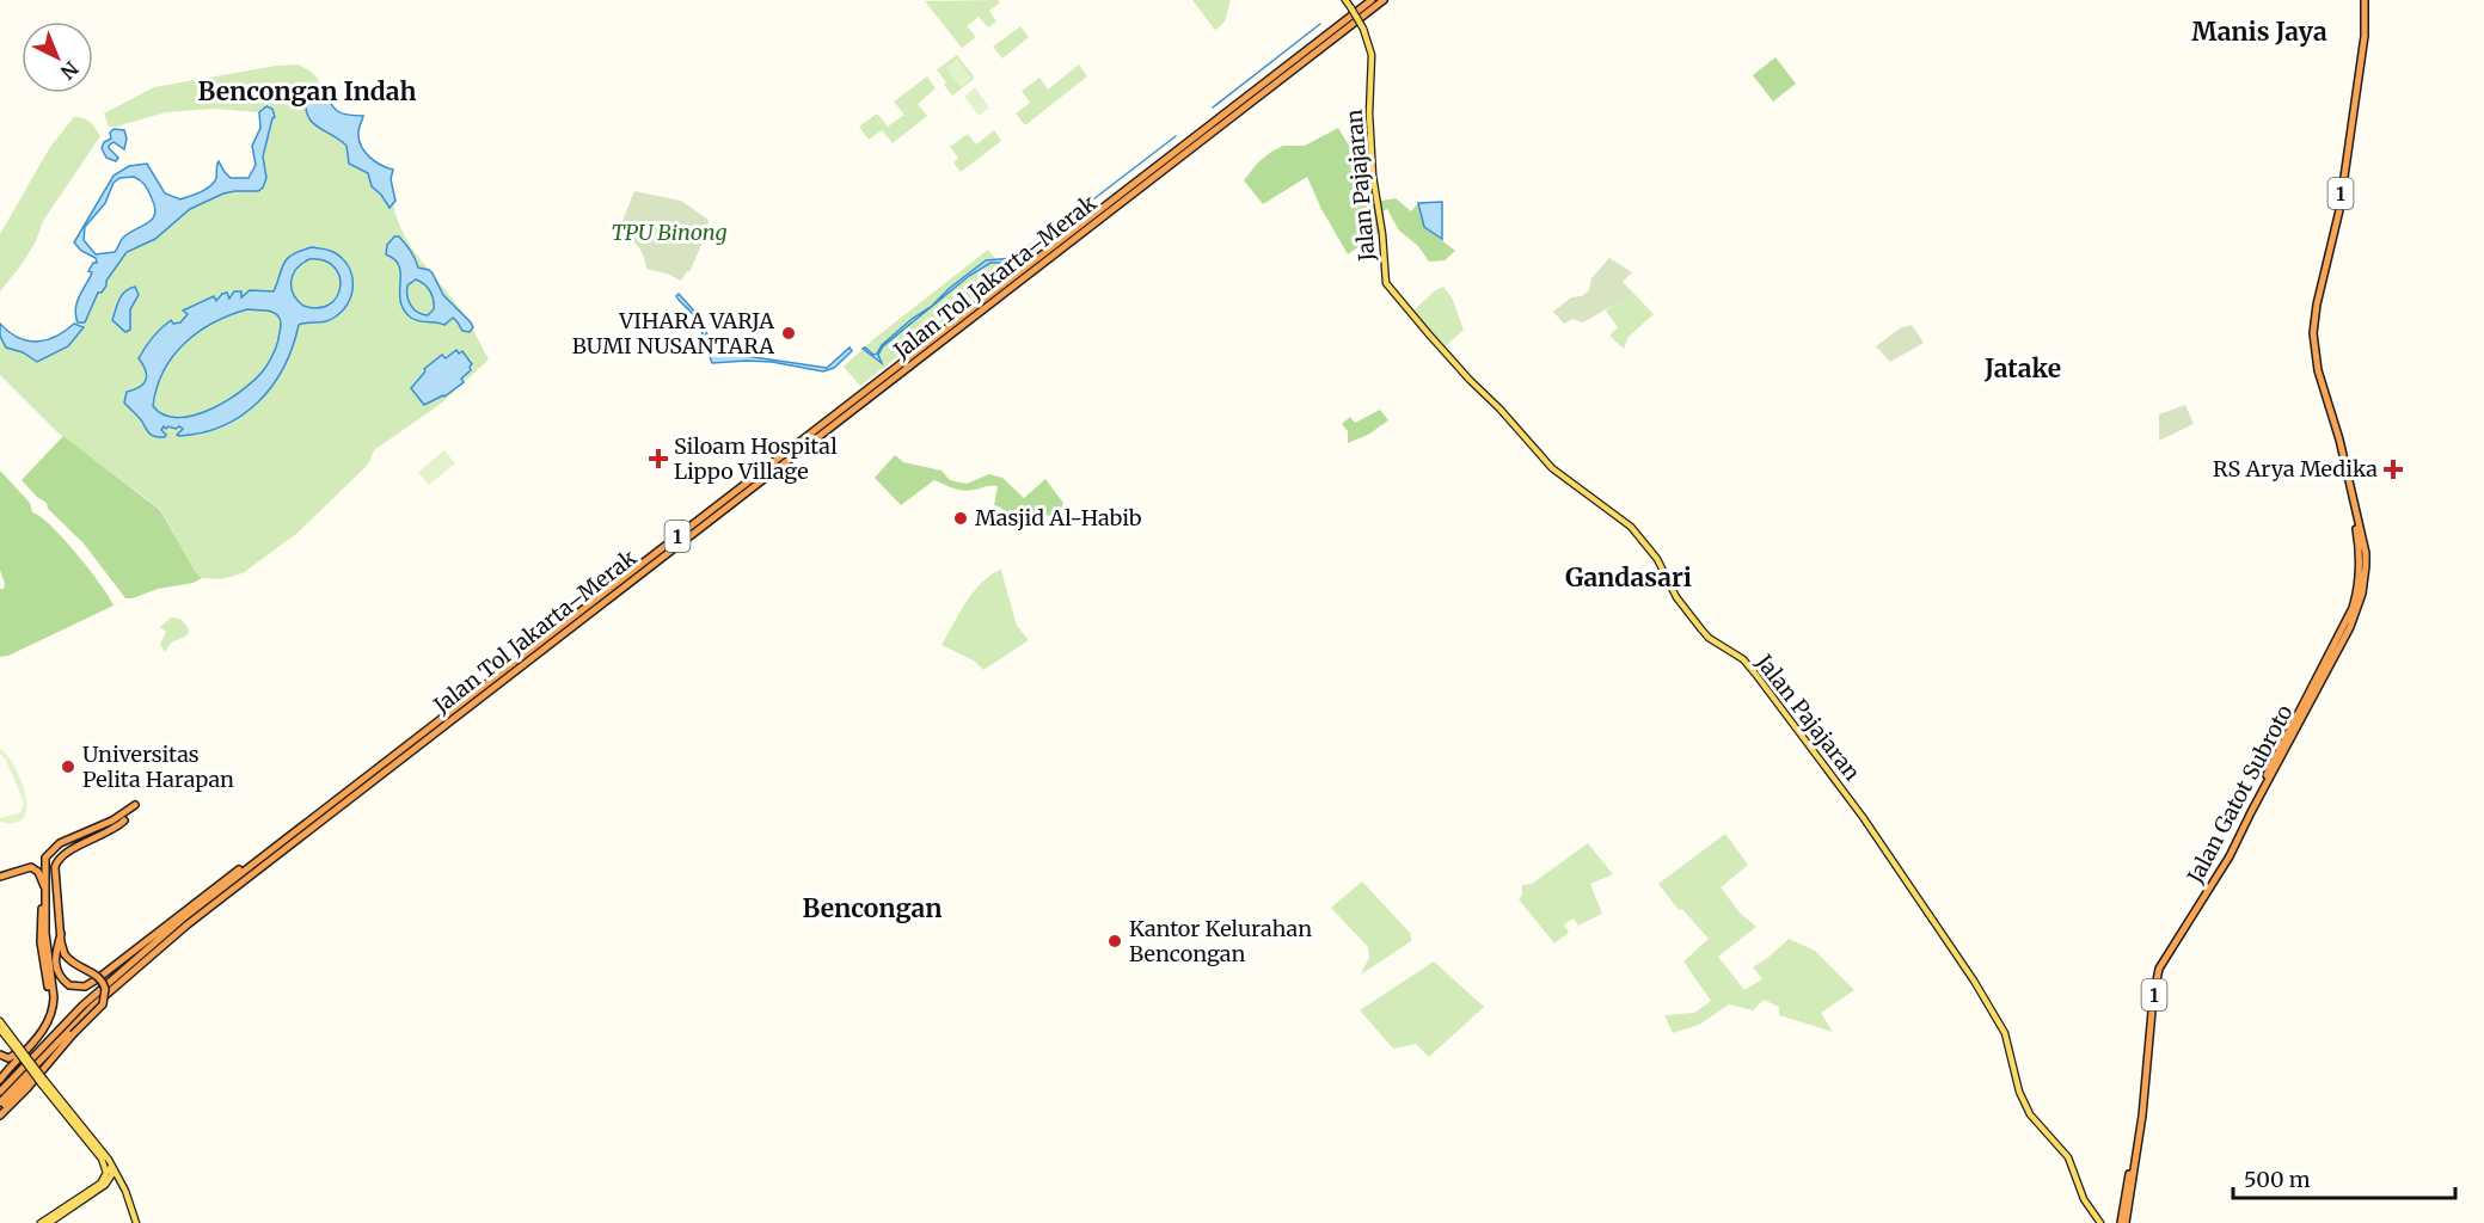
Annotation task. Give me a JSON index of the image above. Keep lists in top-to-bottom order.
{
  "streets": {
    "highway": ["1", "Jalan Tol Jakarta–Merak", "Jalan Gatot Subroto"],
    "main road": ["Jalan Pajajaran"]
  },
  "districts": [
    "Manis Jaya",
    "Bencongan Indah",
    "Jatake",
    "Gandasari",
    "Bencongan"
  ],
  "parks": ["TPU Binong"],
  "places": {
    "other": [
      "VIHARA VARJA BUMI NUSANTARA",
      "Masjid Al-Habib",
      "Universitas Pelita Harapan",
      "Kantor Kelurahan Bencongan"
    ],
    "health": ["Siloam Hospital Lippo Village", "RS Arya Medika"]
  },
  "scale_bar": "500 m",
  "north": "bottom right"
}
